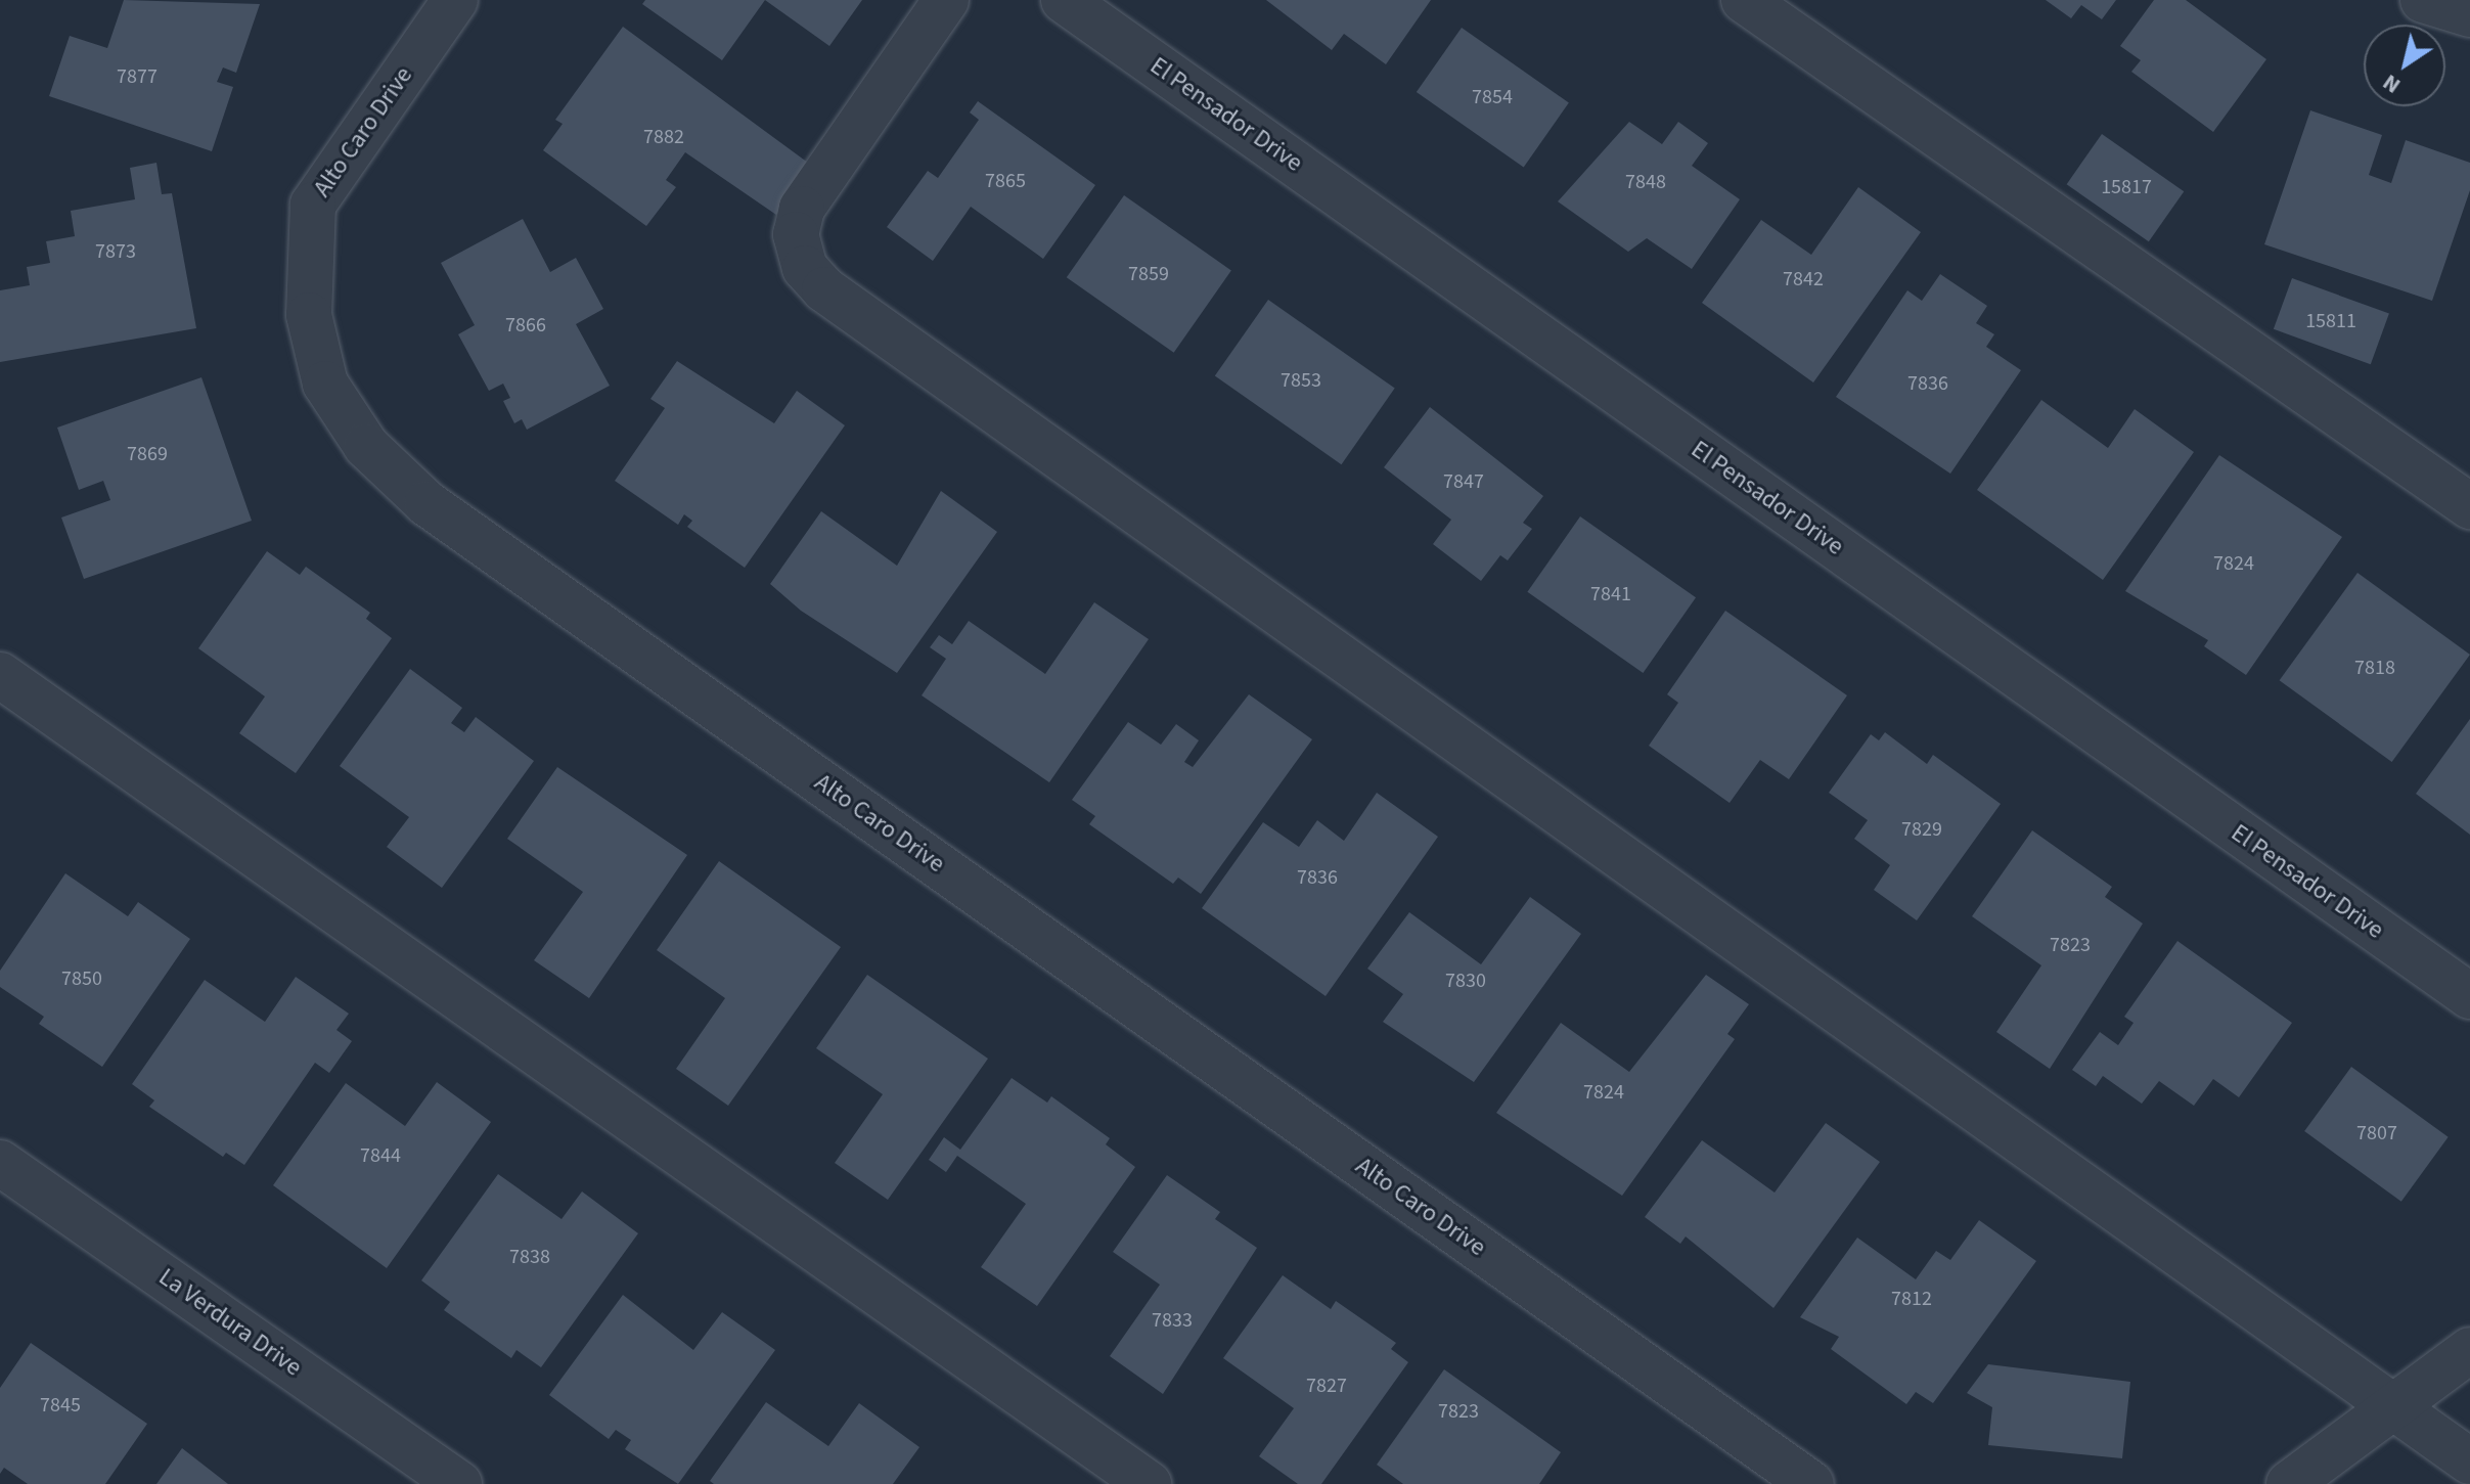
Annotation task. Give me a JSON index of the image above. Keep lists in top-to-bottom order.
{
  "streets": {
    "street": ["El Pensador Drive", "Alto Caro Drive", "La Verdura Drive"]
  },
  "house_numbers": [
    "7877",
    "7854",
    "7882",
    "7865",
    "7848",
    "15817",
    "7873",
    "7859",
    "7842",
    "15811",
    "7866",
    "7853",
    "7836",
    "7869",
    "7847",
    "7824",
    "7841",
    "7818",
    "7829",
    "7836",
    "7823",
    "7850",
    "7830",
    "7824",
    "7807",
    "7844",
    "7838",
    "7812",
    "7833",
    "7827",
    "7845",
    "7823"
  ],
  "north": "bottom left"
}
